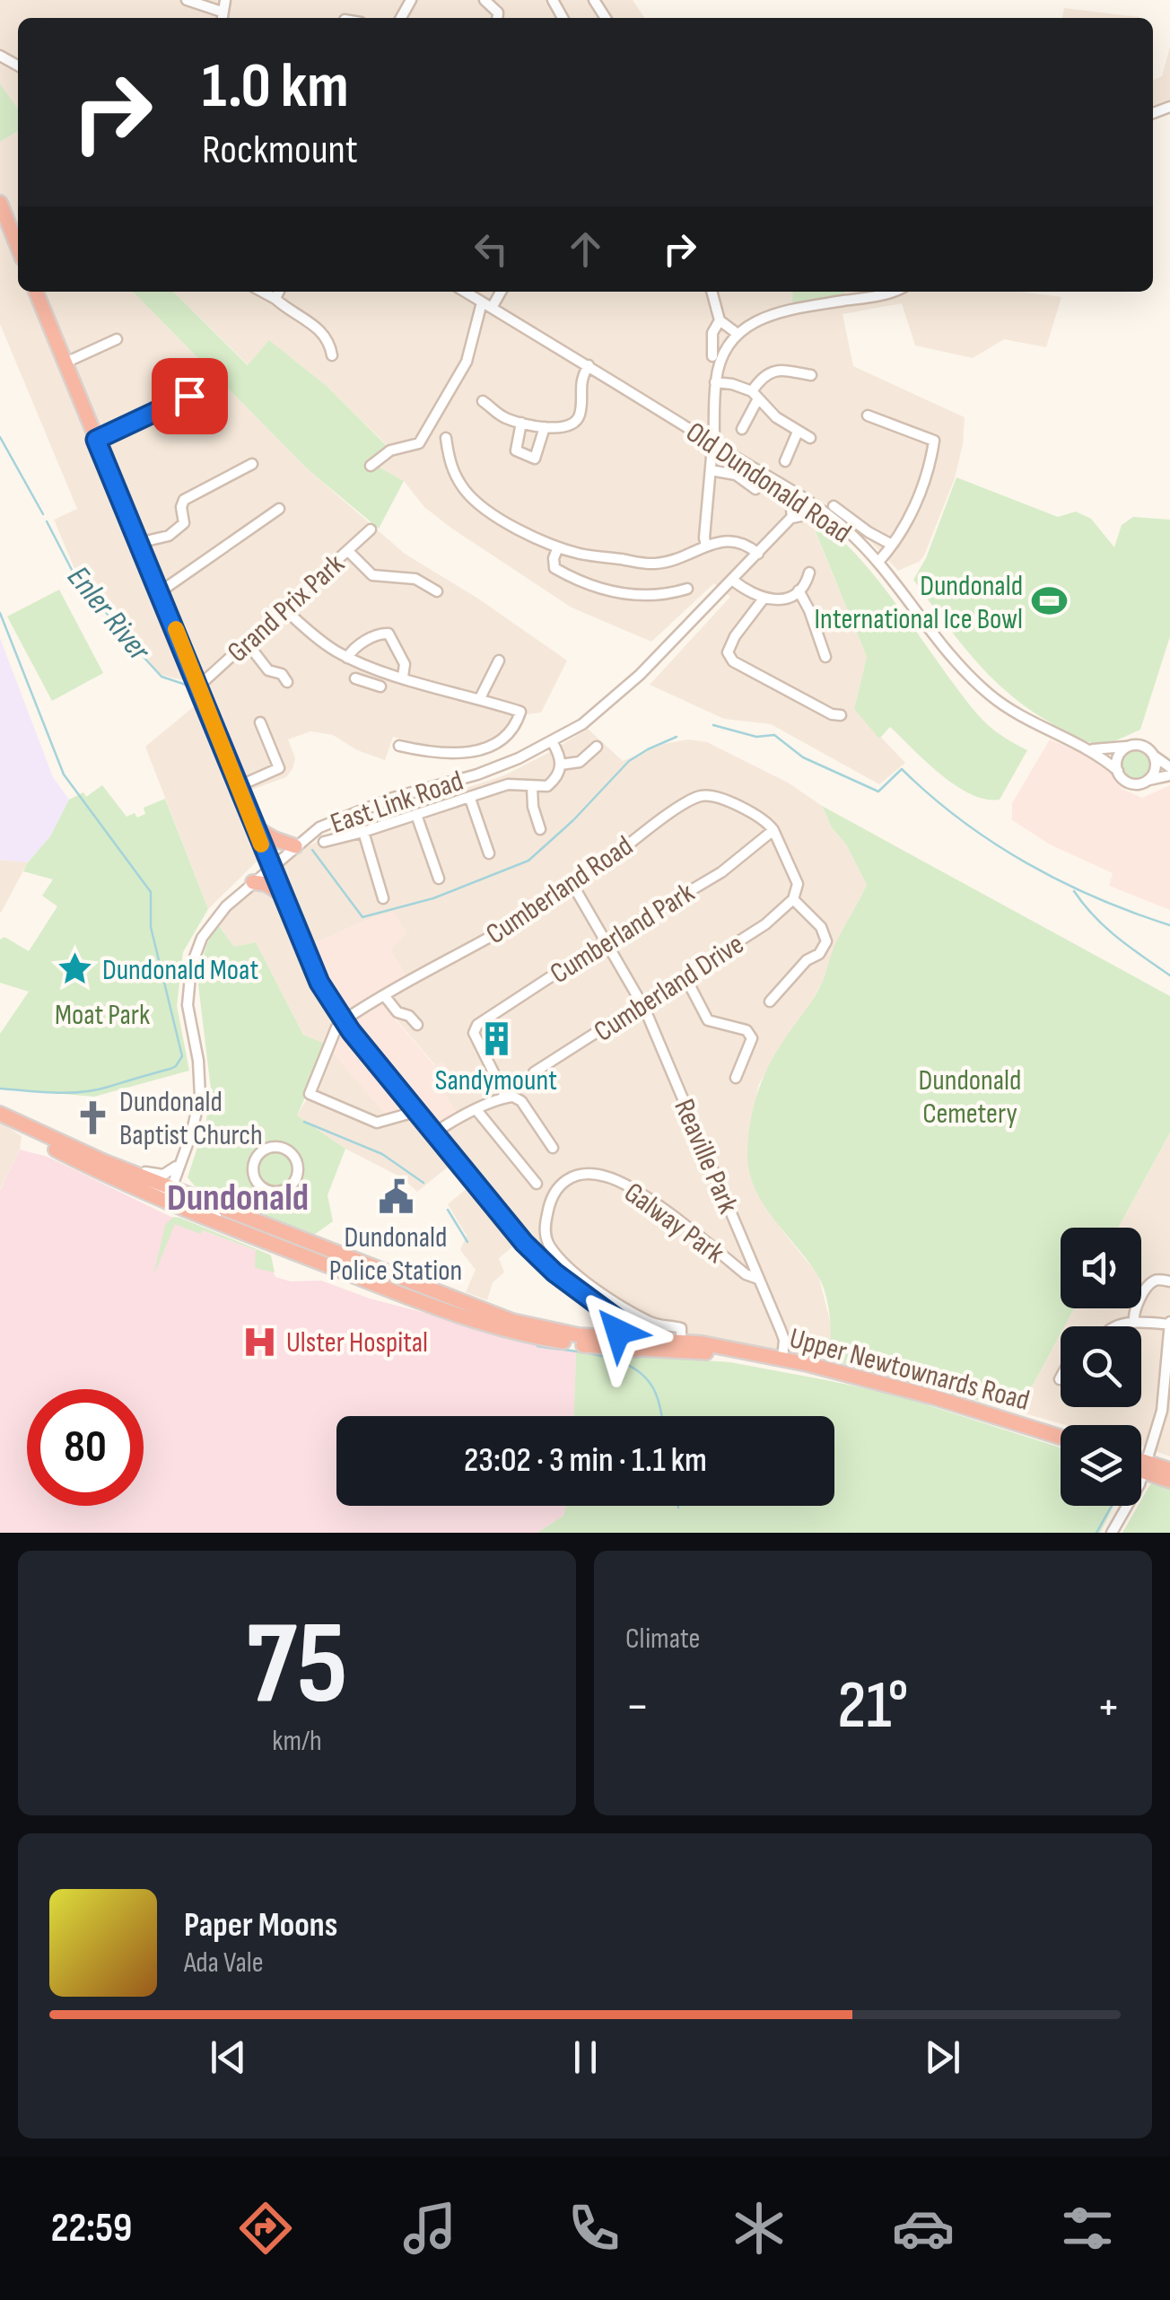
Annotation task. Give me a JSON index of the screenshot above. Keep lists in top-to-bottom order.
{
  "streets": {
    "highway": ["Upper Newtownards Road"],
    "street": [
      "Old Dundonald Road",
      "Grand Prix Park",
      "East Link Road",
      "Cumberland Road",
      "Cumberland Park",
      "Cumberland Drive",
      "Reaville Park",
      "Galway Park"
    ]
  },
  "crossings": [
    ["Old Dundonald Road", "East Link Road"],
    ["East Link Road", "Upper Newtownards Road"],
    ["Cumberland Road", "Cumberland Park"],
    ["Cumberland Road", "Reaville Park"],
    ["Cumberland Park", "Reaville Park"],
    ["Cumberland Drive", "Reaville Park"],
    ["Reaville Park", "Galway Park"],
    ["Reaville Park", "Upper Newtownards Road"],
    ["Galway Park", "Upper Newtownards Road"]
  ],
  "districts": ["Dundonald"],
  "water": ["Enler River"],
  "parks": ["Moat Park", "Dundonald Cemetery"],
  "places": {
    "sports": ["Dundonald International Ice Bowl"],
    "place": ["Dundonald Moat"],
    "building": ["Sandymount"],
    "church": ["Dundonald Baptist Church"],
    "public building": ["Dundonald Police Station"],
    "hospital": ["Ulster Hospital"]
  },
  "page": {
    "turn": ["1.0 km", "Rockmount"],
    "limit": "80",
    "trip": "23:02 · 3 min · 1.1 km",
    "tile": [
      ["75", "km/h"],
      "Climate"
    ],
    "heat": ["−", "21°", "+"],
    "song": ["Paper Moons", "Ada Vale"],
    "tabs": "22:59"
  }
}
